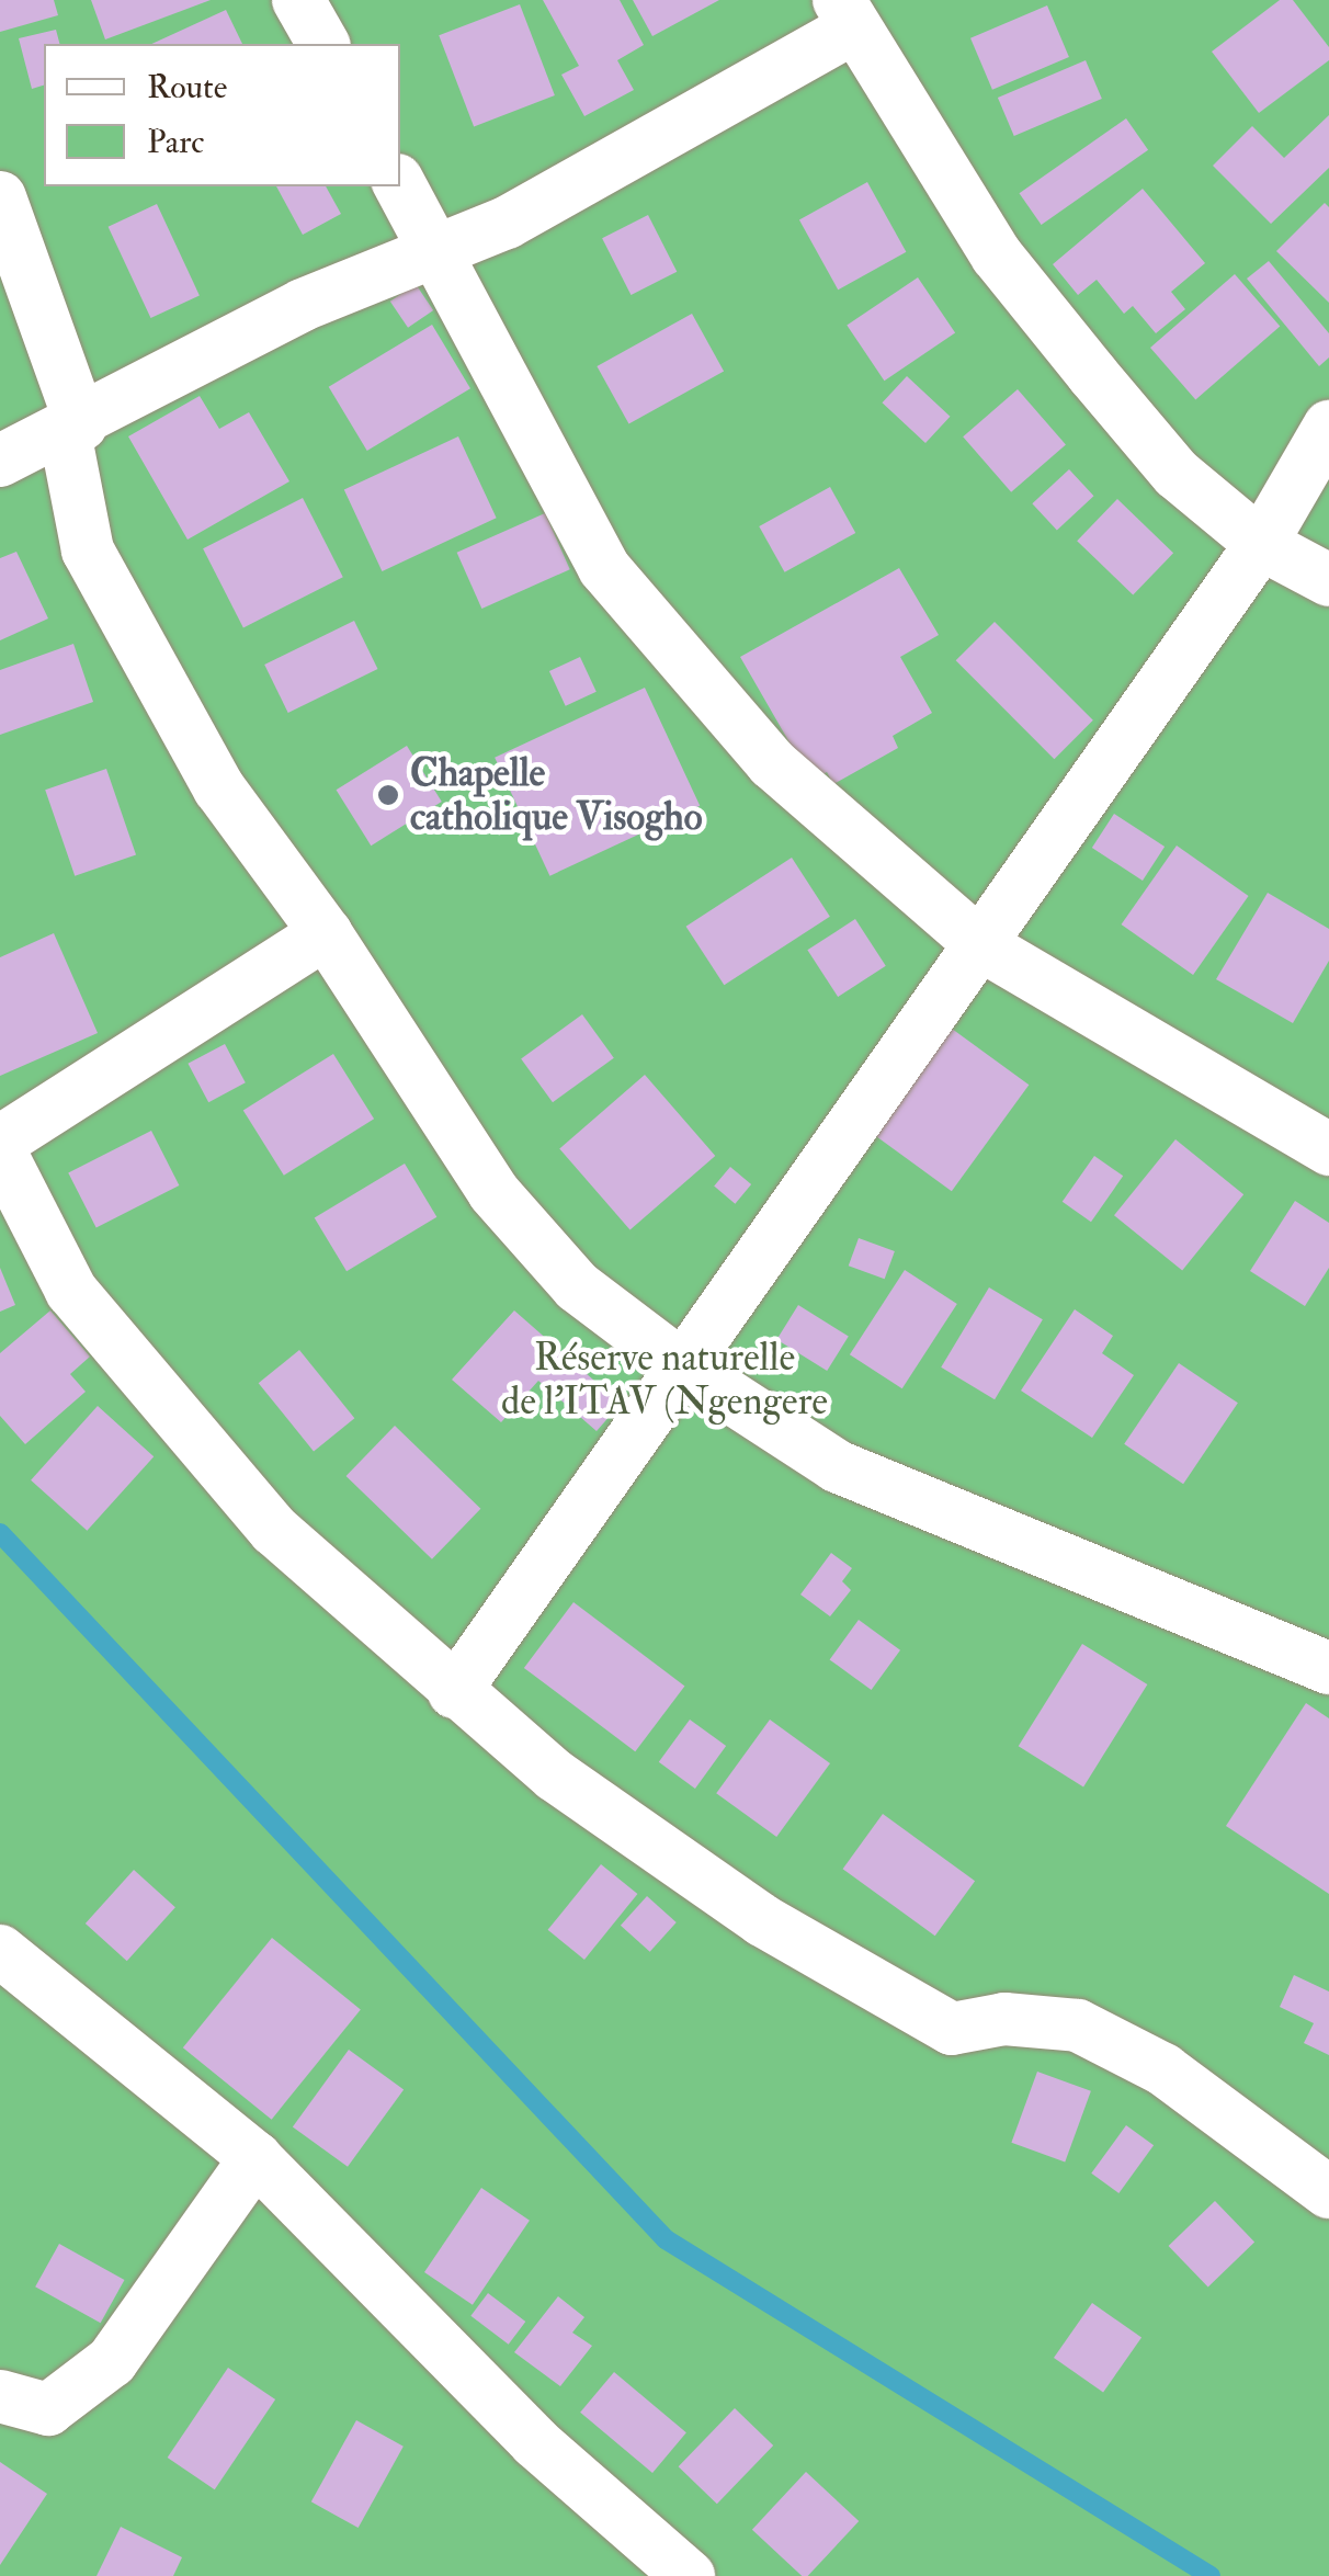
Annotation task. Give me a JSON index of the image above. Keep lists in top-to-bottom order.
{
  "parks": ["Réserve naturelle de l'ITAV (Ngengere"],
  "places": ["Chapelle catholique Visogho"],
  "legend": ["Route", "Parc"]
}
